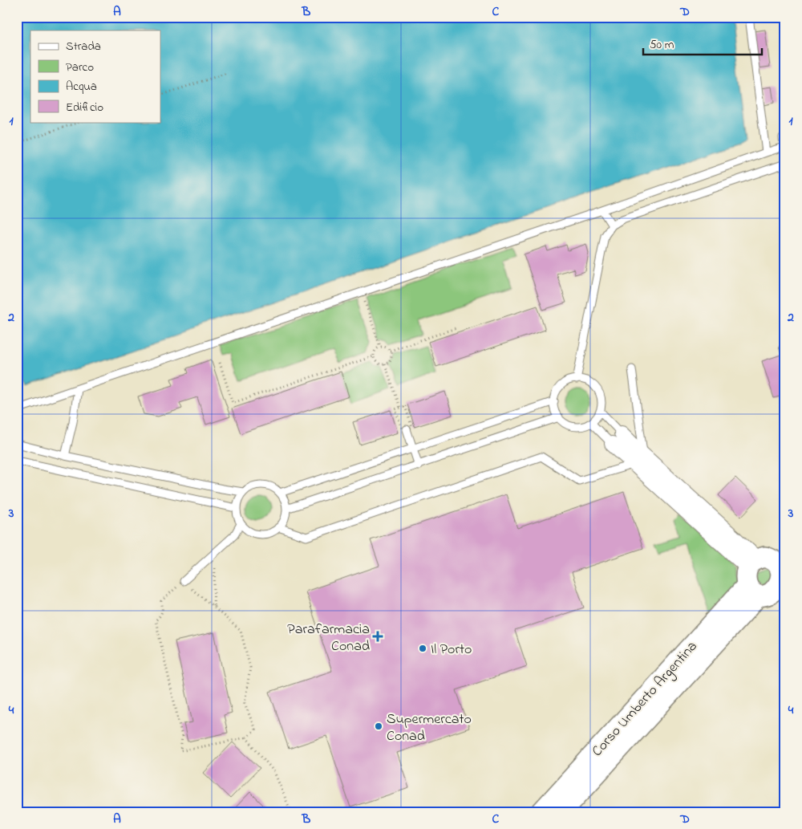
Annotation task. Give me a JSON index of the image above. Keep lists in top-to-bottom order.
{
  "streets": {
    "street": ["Corso Umberto Argentina"]
  },
  "places": {
    "health": ["Parafarmacia Conad"],
    "other": ["Il Porto", "Supermercato Conad"]
  },
  "legend": [
    "Strada",
    "Parco",
    "Acqua",
    "Edificio"
  ],
  "scale_bar": "50 m",
  "grid": {
    "columns": [
      "A",
      "B",
      "C",
      "D"
    ],
    "rows": [
      "1",
      "2",
      "3",
      "4"
    ]
  }
}
